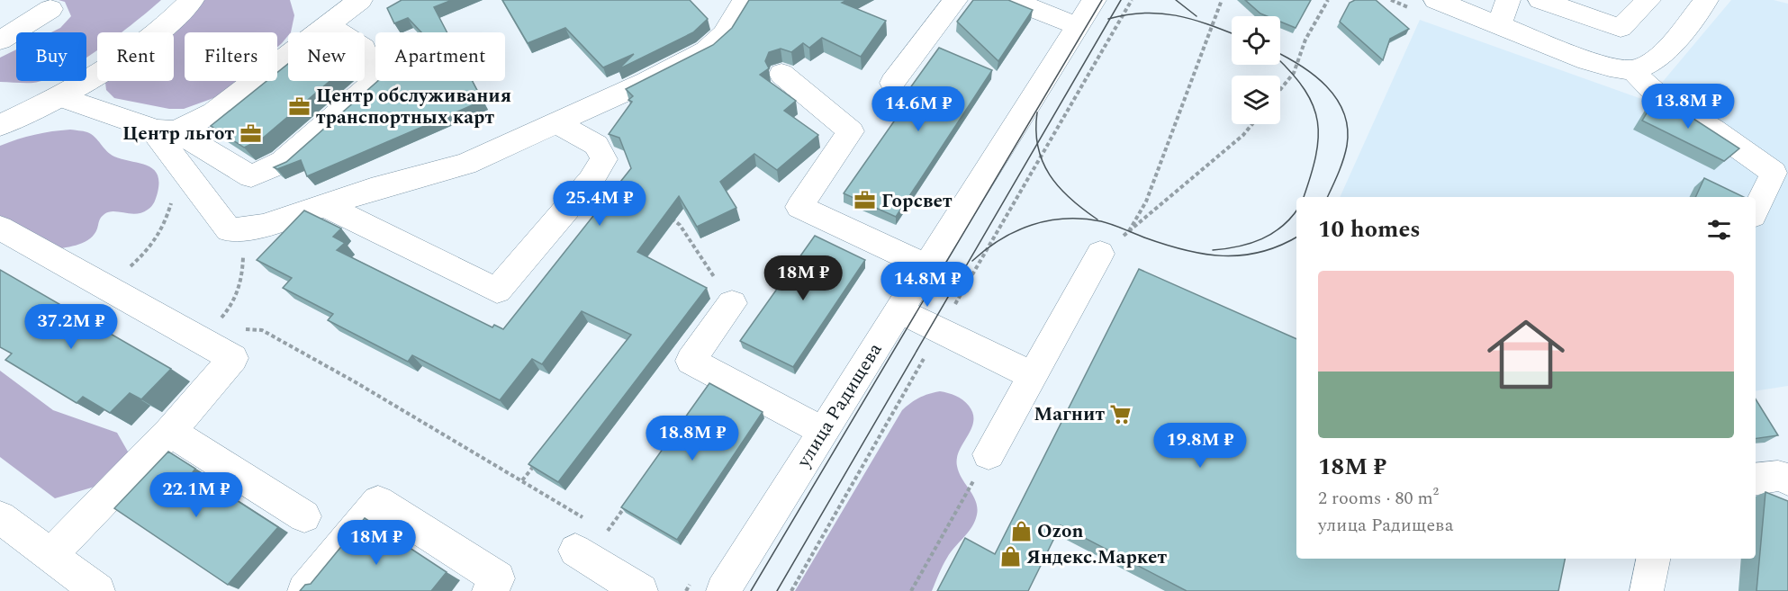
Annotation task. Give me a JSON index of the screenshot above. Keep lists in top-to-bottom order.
{
  "streets": {
    "street": ["улица Радищева"]
  },
  "places": {
    "office": ["Центр обслуживания транспортных карт", "Центр льгот", "Горсвет"],
    "supermarket": ["Магнит"],
    "shop": ["Ozon", "Яндекс.Маркет"]
  },
  "page": {
    "chip": [
      "Buy",
      "Rent",
      "Filters",
      "New",
      "Apartment"
    ],
    "price": [
      "13.8M ₽",
      "14.6M ₽",
      "25.4M ₽",
      "18M ₽",
      "14.8M ₽",
      "37.2M ₽",
      "18.8M ₽",
      "19.8M ₽",
      "22.1M ₽",
      "18M ₽"
    ],
    "heading": "10 homes",
    "list": [
      {
        "name": "18M ₽",
        "note": "2 rooms · 80 m² · улица Радищева"
      }
    ]
  }
}
